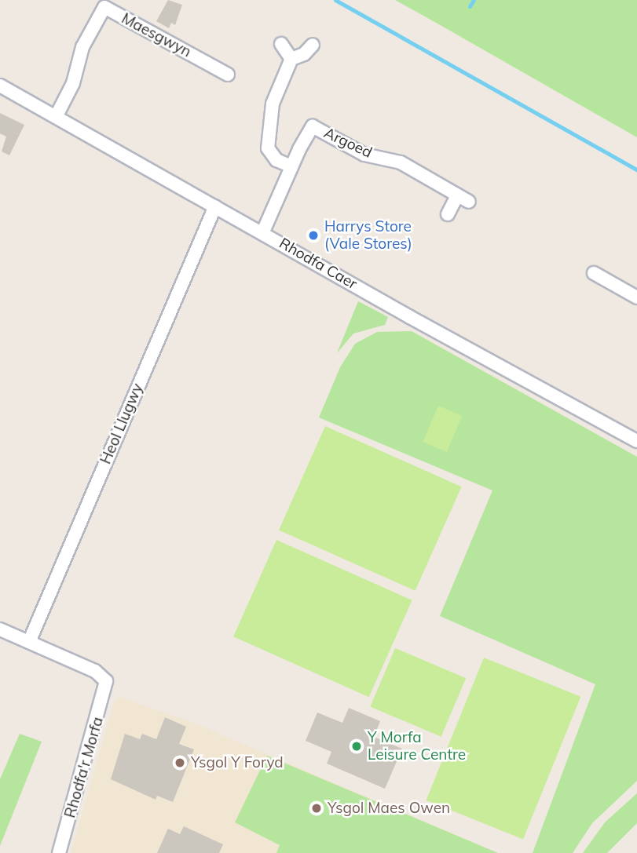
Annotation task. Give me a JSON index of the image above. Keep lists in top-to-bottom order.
{
  "streets": {
    "street": [
      "Maesgwyn",
      "Argoed",
      "Rhodfa Caer",
      "Heol Llugwy",
      "Rhodfa'r Morfa"
    ]
  },
  "crossings": [
    ["Maesgwyn", "Rhodfa Caer"],
    ["Argoed", "Rhodfa Caer"],
    ["Rhodfa Caer", "Heol Llugwy"],
    ["Heol Llugwy", "Rhodfa'r Morfa"]
  ],
  "places": [
    "Harrys Store (Vale Stores)",
    "Y Morfa Leisure Centre",
    "Ysgol Y Foryd",
    "Ysgol Maes Owen"
  ]
}
